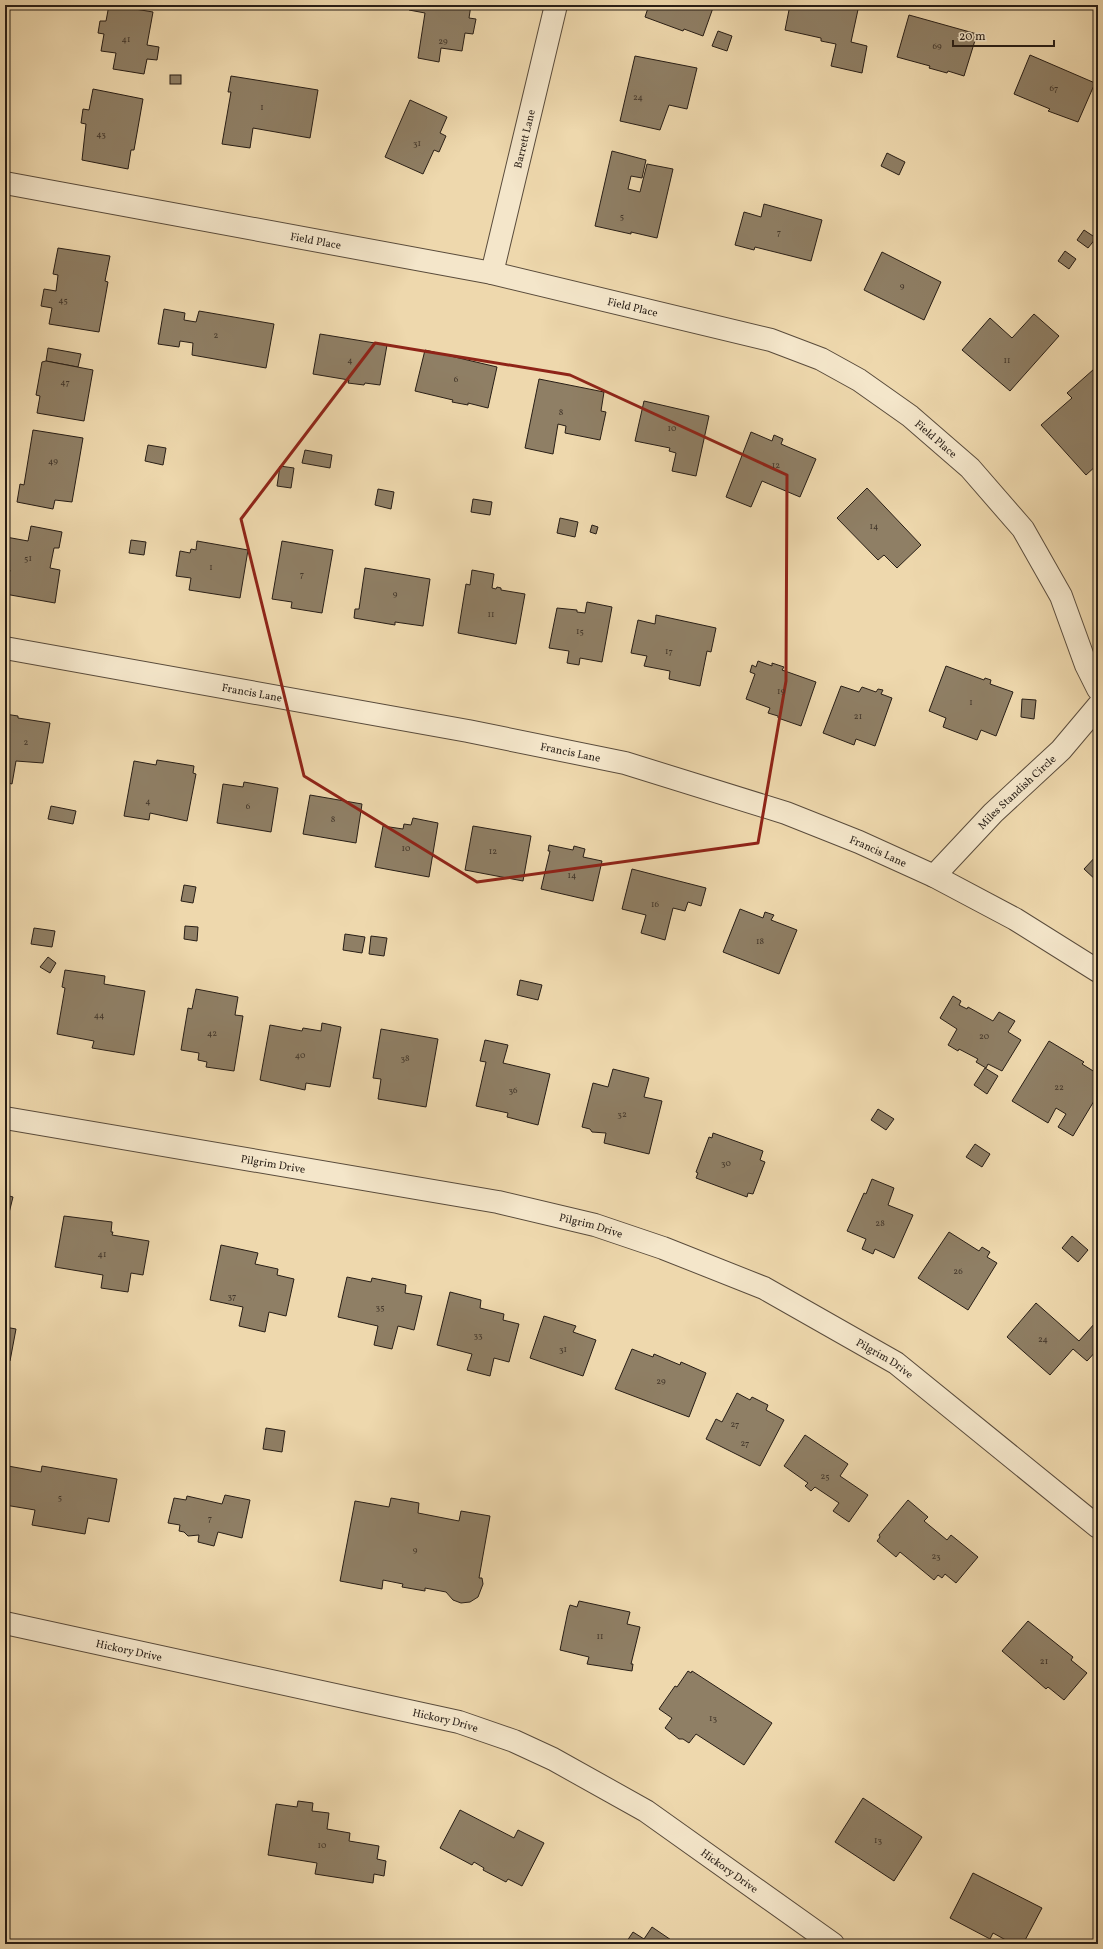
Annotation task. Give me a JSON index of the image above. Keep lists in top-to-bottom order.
{
  "streets": {
    "street": [
      "Barrett Lane",
      "Field Place",
      "Francis Lane",
      "Miles Standish Circle",
      "Pilgrim Drive",
      "Hickory Drive"
    ]
  },
  "crossings": [
    ["Barrett Lane", "Field Place"],
    ["Francis Lane", "Miles Standish Circle"]
  ],
  "house_numbers": [
    "41",
    "29",
    "69",
    "67",
    "24",
    "1",
    "43",
    "31",
    "5",
    "7",
    "9",
    "45",
    "2",
    "4",
    "11",
    "6",
    "47",
    "8",
    "10",
    "49",
    "12",
    "14",
    "51",
    "1",
    "7",
    "9",
    "11",
    "15",
    "17",
    "19",
    "1",
    "21",
    "2",
    "4",
    "6",
    "8",
    "10",
    "12",
    "14",
    "16",
    "18",
    "44",
    "42",
    "20",
    "40",
    "38",
    "22",
    "36",
    "32",
    "30",
    "28",
    "41",
    "26",
    "37",
    "35",
    "33",
    "24",
    "31",
    "29",
    "27",
    "27",
    "25",
    "5",
    "7",
    "9",
    "23",
    "11",
    "21",
    "13",
    "13",
    "10"
  ],
  "scale_bar": "20 m"
}
